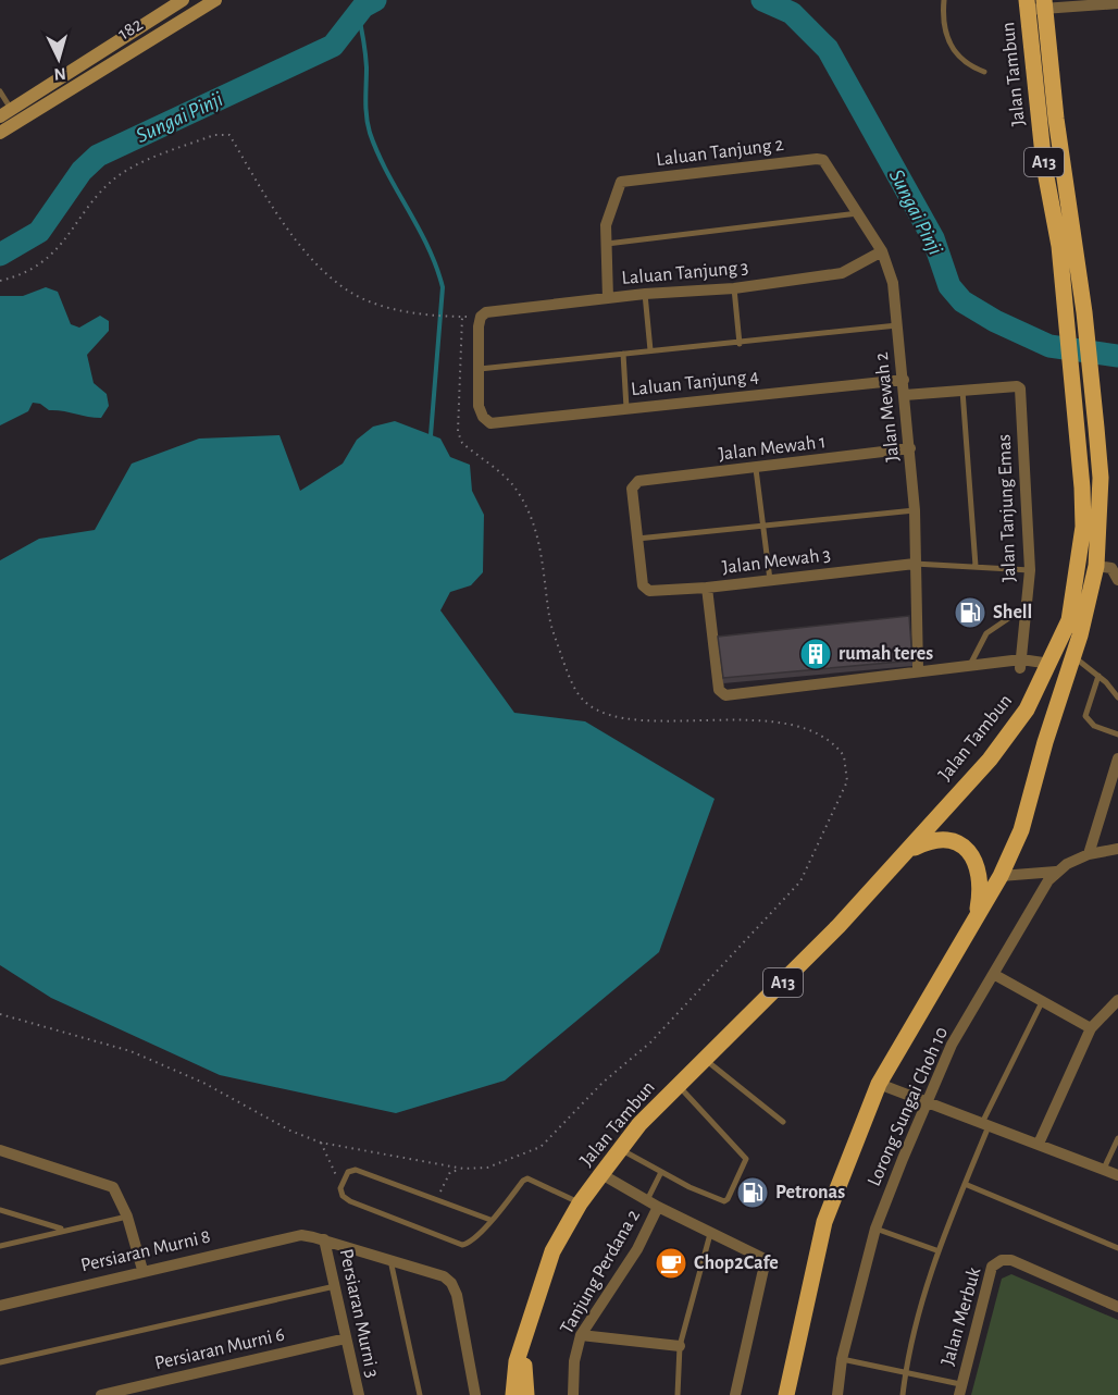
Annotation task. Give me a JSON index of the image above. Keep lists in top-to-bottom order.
{
  "streets": {
    "main road": ["Jalan Tambun", "A13"],
    "street": [
      "182",
      "Laluan Tanjung 2",
      "Laluan Tanjung 3",
      "Laluan Tanjung 4",
      "Jalan Mewah 2",
      "Jalan Mewah 1",
      "Jalan Tanjung Emas",
      "Jalan Mewah 3",
      "Lorong Sungai Choh 10",
      "Persiaran Murni 8",
      "Tanjung Perdana 2",
      "Persiaran Murni 3",
      "Jalan Merbuk",
      "Persiaran Murni 6"
    ]
  },
  "crossings": [
    ["Jalan Tambun", "A13"],
    ["Laluan Tanjung 2", "Jalan Mewah 2"],
    ["Laluan Tanjung 3", "Laluan Tanjung 4"],
    ["Laluan Tanjung 3", "Jalan Mewah 2"],
    ["Laluan Tanjung 4", "Jalan Mewah 2"],
    ["Jalan Mewah 2", "Jalan Mewah 1"],
    ["Jalan Mewah 2", "Jalan Mewah 3"],
    ["Jalan Mewah 1", "Jalan Mewah 3"],
    ["Persiaran Murni 8", "Persiaran Murni 3"],
    ["Persiaran Murni 3", "Persiaran Murni 6"]
  ],
  "water": ["Sungai Pinji"],
  "places": {
    "fuel station": ["Shell", "Petronas"],
    "building": ["rumah teres"],
    "cafe": ["Chop2Cafe"]
  },
  "north": "bottom"
}
